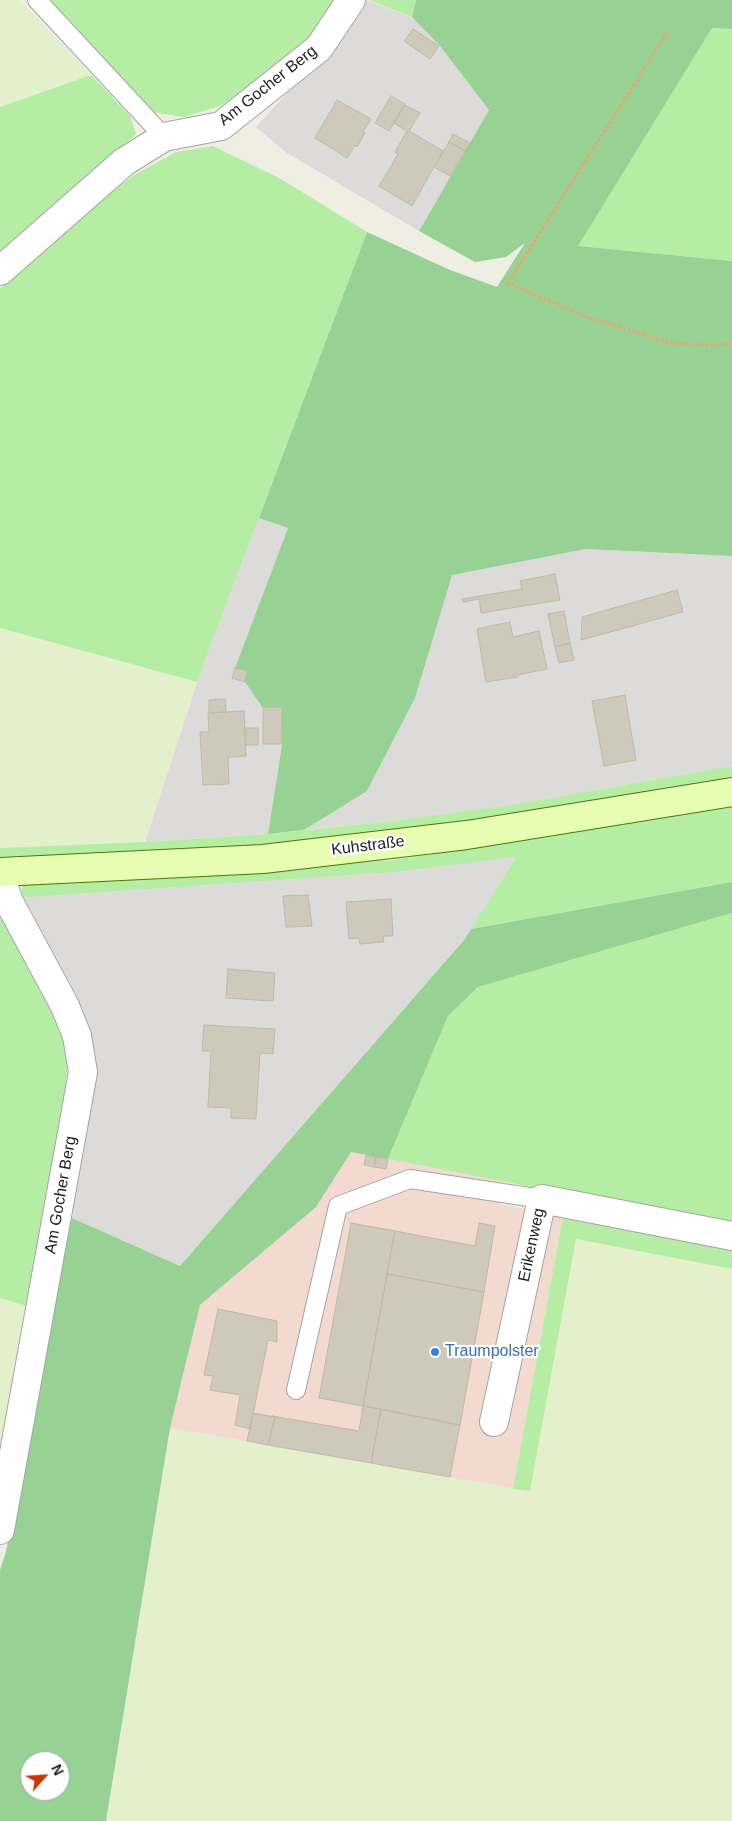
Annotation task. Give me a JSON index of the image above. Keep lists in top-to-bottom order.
{
  "streets": {
    "street": ["Am Gocher Berg", "Kuhstraße", "Erikenweg"]
  },
  "crossings": [
    ["Am Gocher Berg", "Kuhstraße"]
  ],
  "places": ["Traumpolster"],
  "north": "top right"
}
